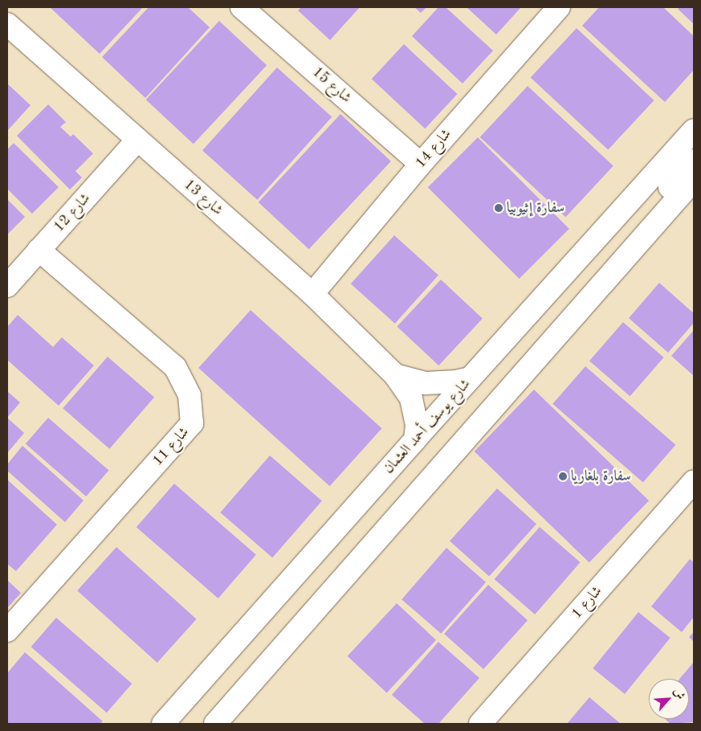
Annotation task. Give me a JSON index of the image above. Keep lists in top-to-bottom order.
{
  "streets": {
    "street": [
      "شارع 15",
      "شارع 14",
      "شارع 13",
      "شارع 12",
      "شارع يوسف أحمد العثمان",
      "شارع 11",
      "شارع 1"
    ]
  },
  "crossings": [
    ["شارع 15", "شارع 14"],
    ["شارع 14", "شارع 13"],
    ["شارع 13", "شارع 12"],
    ["شارع 13", "شارع يوسف أحمد العثمان"],
    ["شارع 12", "شارع 11"]
  ],
  "places": ["سفارة إثيوبيا", "سفارة بلغاريا"],
  "north": "top right"
}
